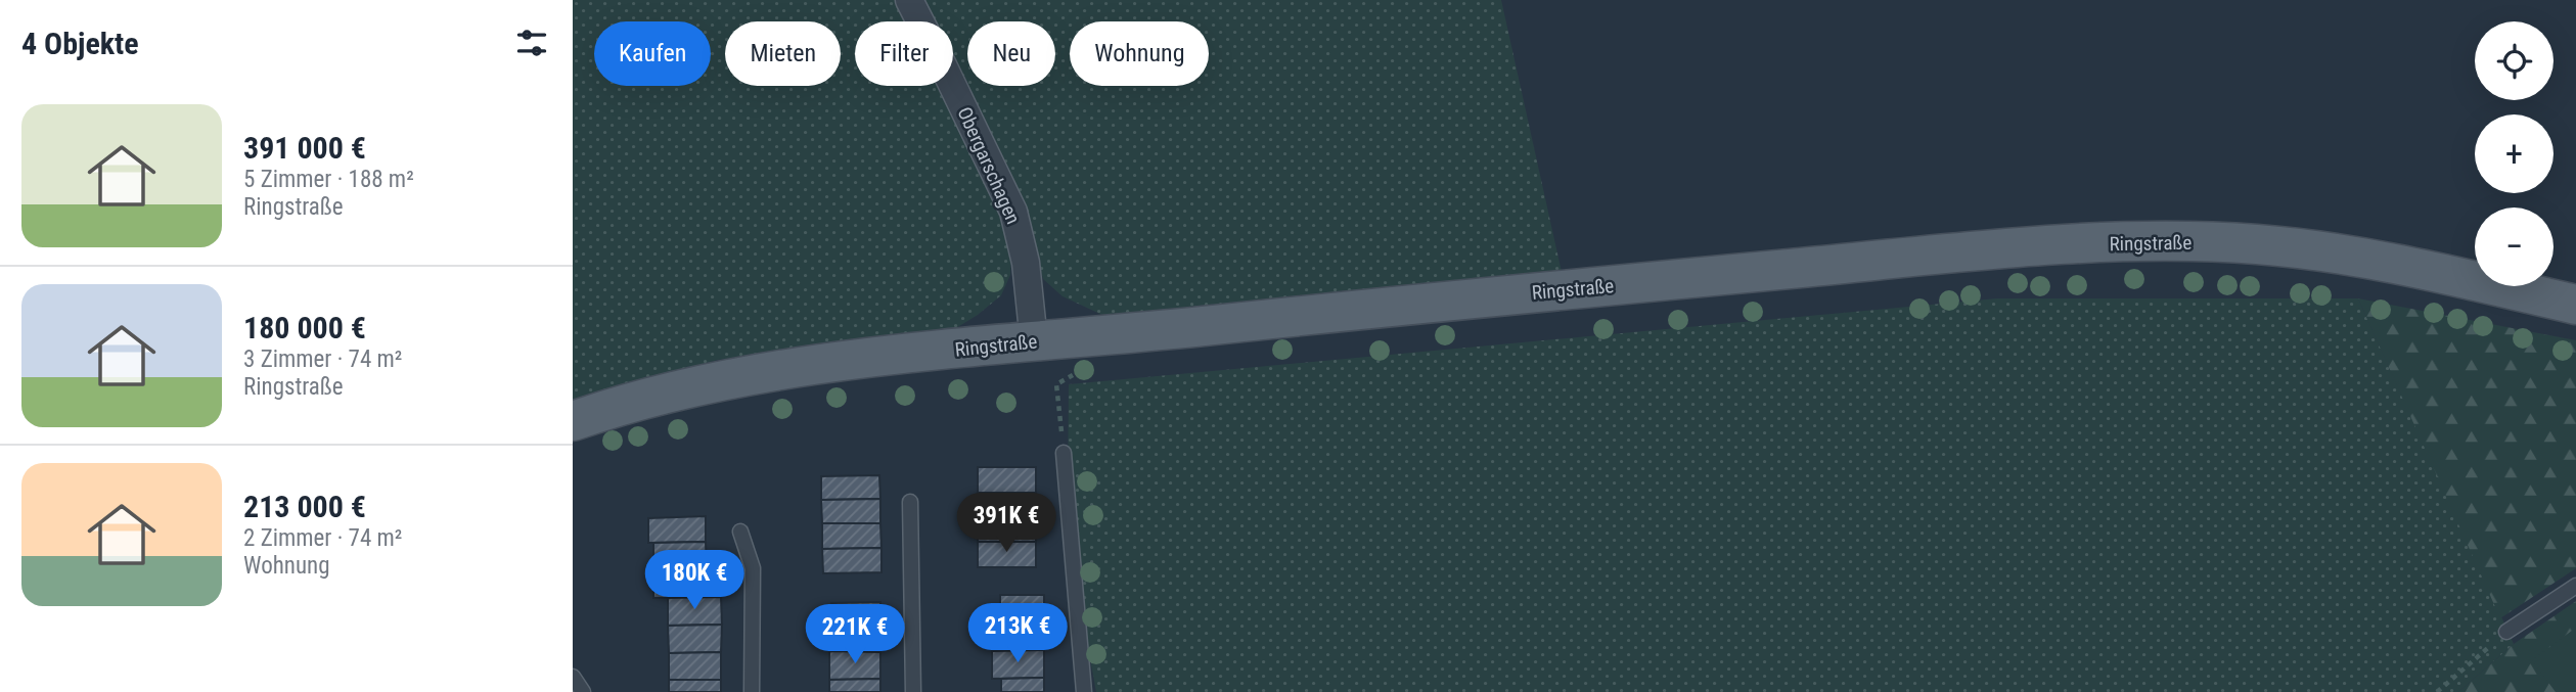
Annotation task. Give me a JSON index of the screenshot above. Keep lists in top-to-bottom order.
{
  "streets": {
    "main road": ["Ringstraße"],
    "street": ["Obergarschagen"]
  },
  "crossings": [
    ["Obergarschagen", "Ringstraße"]
  ],
  "page": {
    "heading": "4 Objekte",
    "map_buttons": ["+", "−"],
    "chip": [
      "Kaufen",
      "Mieten",
      "Filter",
      "Neu",
      "Wohnung"
    ],
    "list": [
      {
        "name": "391 000 €",
        "note": "5 Zimmer · 188 m² · Ringstraße"
      },
      {
        "name": "180 000 €",
        "note": "3 Zimmer · 74 m² · Ringstraße"
      },
      {
        "name": "213 000 €",
        "note": "2 Zimmer · 74 m² · Wohnung"
      }
    ],
    "price": [
      "391K €",
      "180K €",
      "213K €",
      "221K €"
    ]
  }
}
